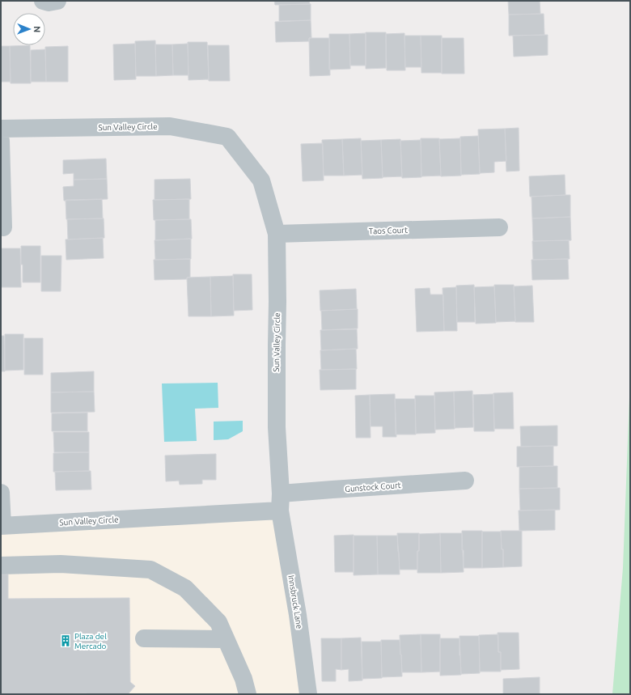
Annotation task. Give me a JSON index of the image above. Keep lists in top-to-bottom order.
{
  "streets": {
    "street": [
      "Sun Valley Circle",
      "Taos Court",
      "Gunstock Court",
      "Innsbruck Lane"
    ]
  },
  "crossings": [
    ["Sun Valley Circle", "Taos Court"],
    ["Sun Valley Circle", "Gunstock Court"],
    ["Sun Valley Circle", "Innsbruck Lane"],
    ["Gunstock Court", "Innsbruck Lane"]
  ],
  "places": {
    "building": ["Plaza del Mercado"]
  },
  "north": "right"
}
